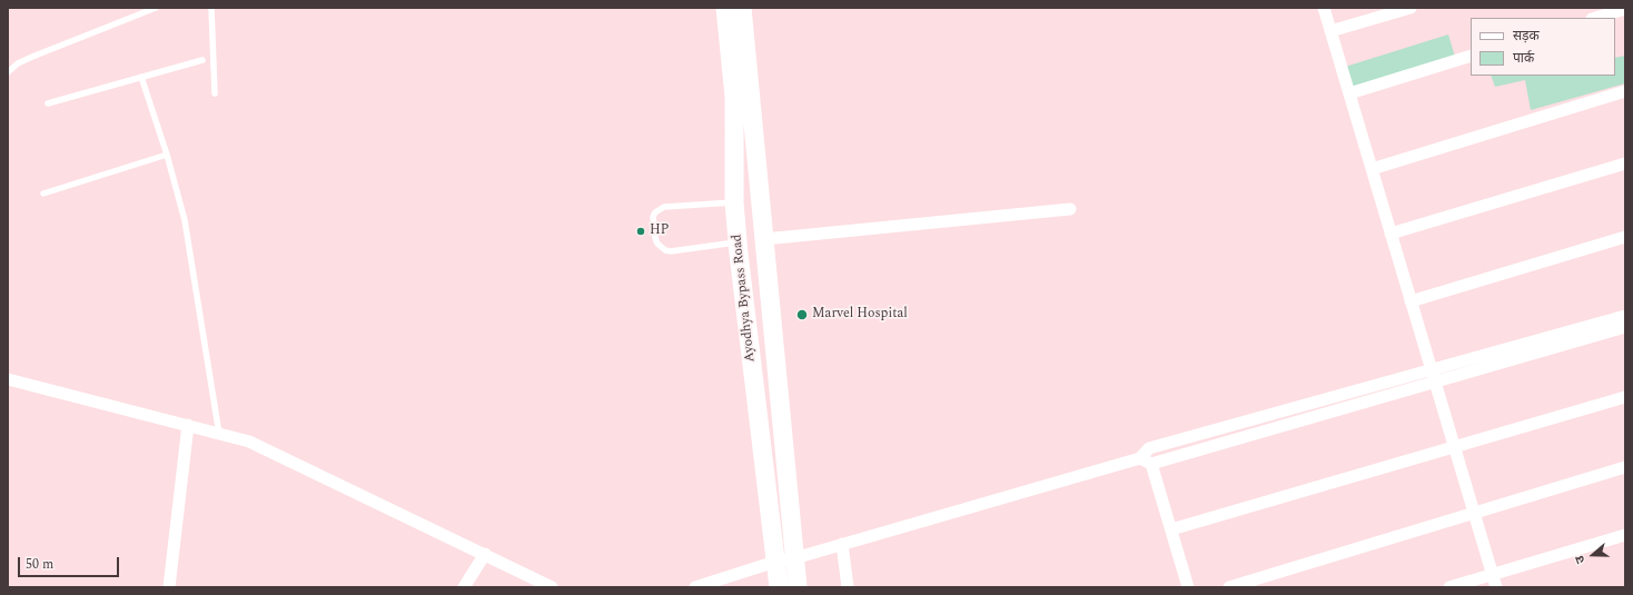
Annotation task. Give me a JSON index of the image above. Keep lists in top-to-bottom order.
{
  "streets": {
    "main road": ["Ayodhya Bypass Road"]
  },
  "places": ["HP", "Marvel Hospital"],
  "legend": ["सड़क", "पार्क"],
  "scale_bar": "50 m",
  "north": "left"
}
